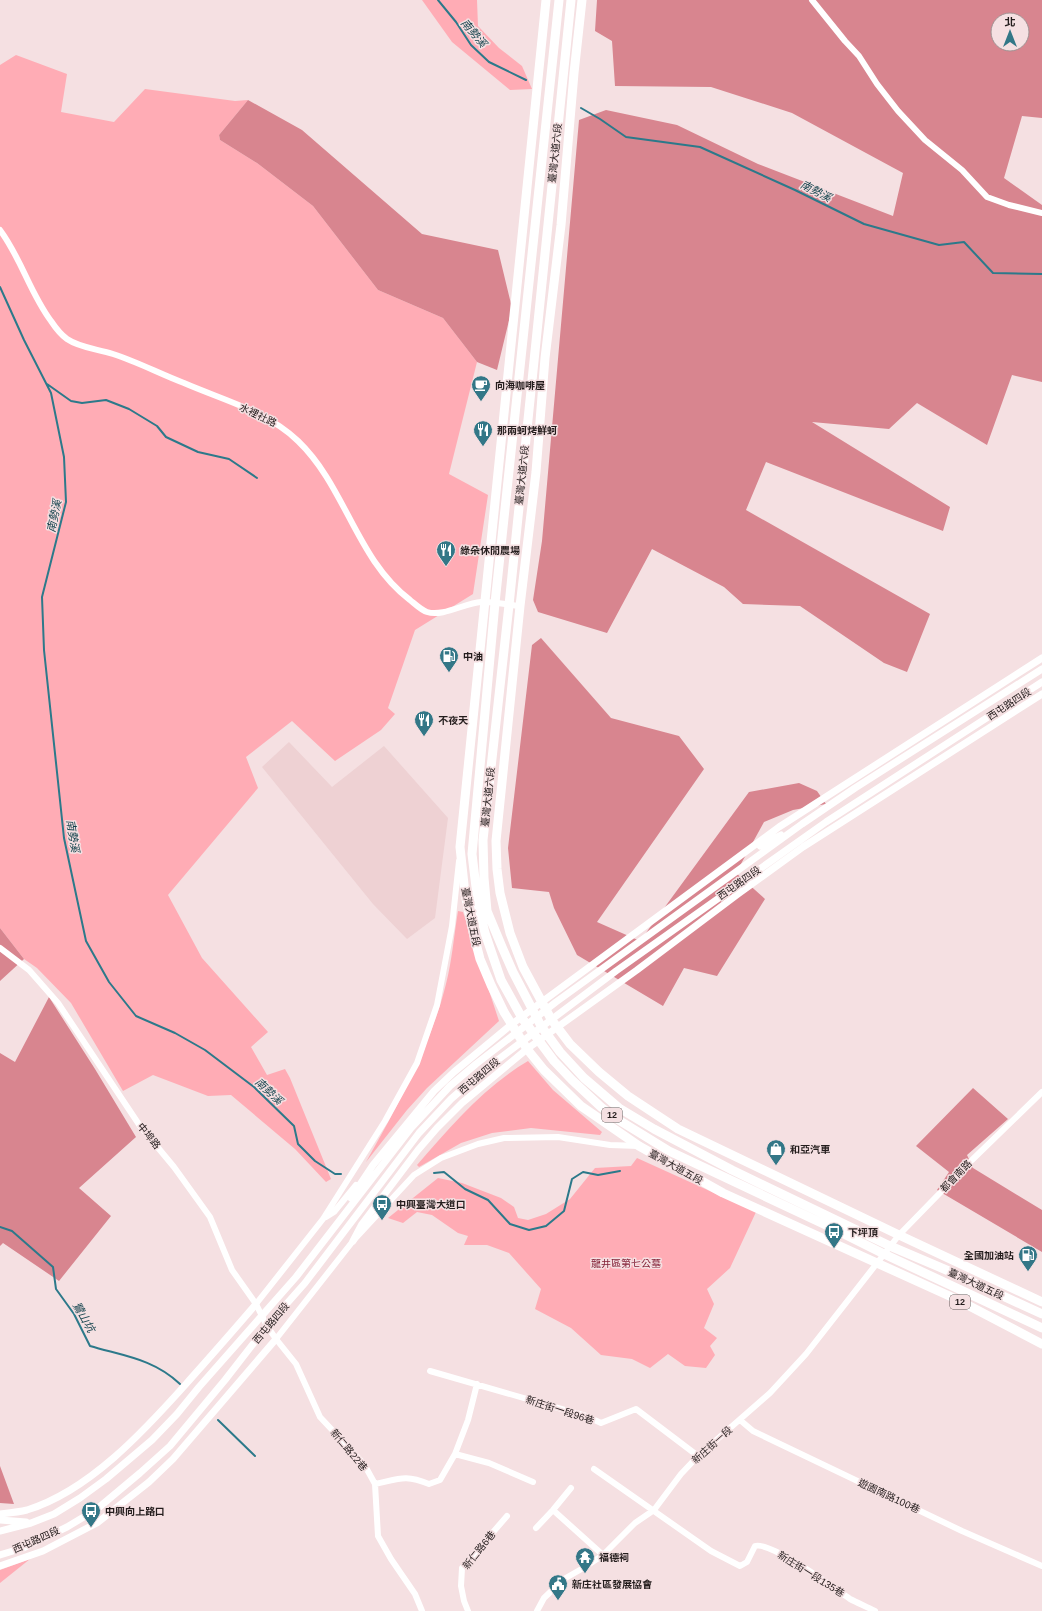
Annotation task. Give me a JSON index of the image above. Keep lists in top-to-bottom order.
{
  "streets": {
    "main road": ["臺灣大道六段", "臺灣大道五段", "12"],
    "street": [
      "水裡社路",
      "西屯路四段",
      "中埠路",
      "都會南路",
      "新庄街一段96巷",
      "新庄街一段",
      "新仁路22巷",
      "遊園南路100巷",
      "新仁路6巷",
      "新庄街一段135巷"
    ]
  },
  "crossings": [
    ["臺灣大道六段", "水裡社路"],
    ["臺灣大道六段", "臺灣大道五段"],
    ["水裡社路", "12"],
    ["西屯路四段", "臺灣大道五段"],
    ["西屯路四段", "中埠路"],
    ["西屯路四段", "新仁路22巷"],
    ["臺灣大道五段", "12"],
    ["臺灣大道五段", "都會南路"],
    ["臺灣大道五段", "新庄街一段"],
    ["中埠路", "新仁路22巷"],
    ["都會南路", "新庄街一段"],
    ["新庄街一段96巷", "新庄街一段"],
    ["新庄街一段", "遊園南路100巷"],
    ["新庄街一段", "新庄街一段135巷"]
  ],
  "water": ["南勢溪", "鷺山坑"],
  "parks": ["龍井區第七公墓"],
  "places": {
    "cafe": ["向海咖啡屋"],
    "restaurant": ["那兩蚵烤鮮蚵", "綠朵休閒農場", "不夜天"],
    "fuel station": ["中油", "全國加油站"],
    "shop": ["和亞汽車"],
    "bus stop": ["中興臺灣大道口", "下坪頂", "中興向上路口"],
    "temple": ["福德祠"],
    "public building": ["新庄社區發展協會"]
  },
  "north": "top"
}
